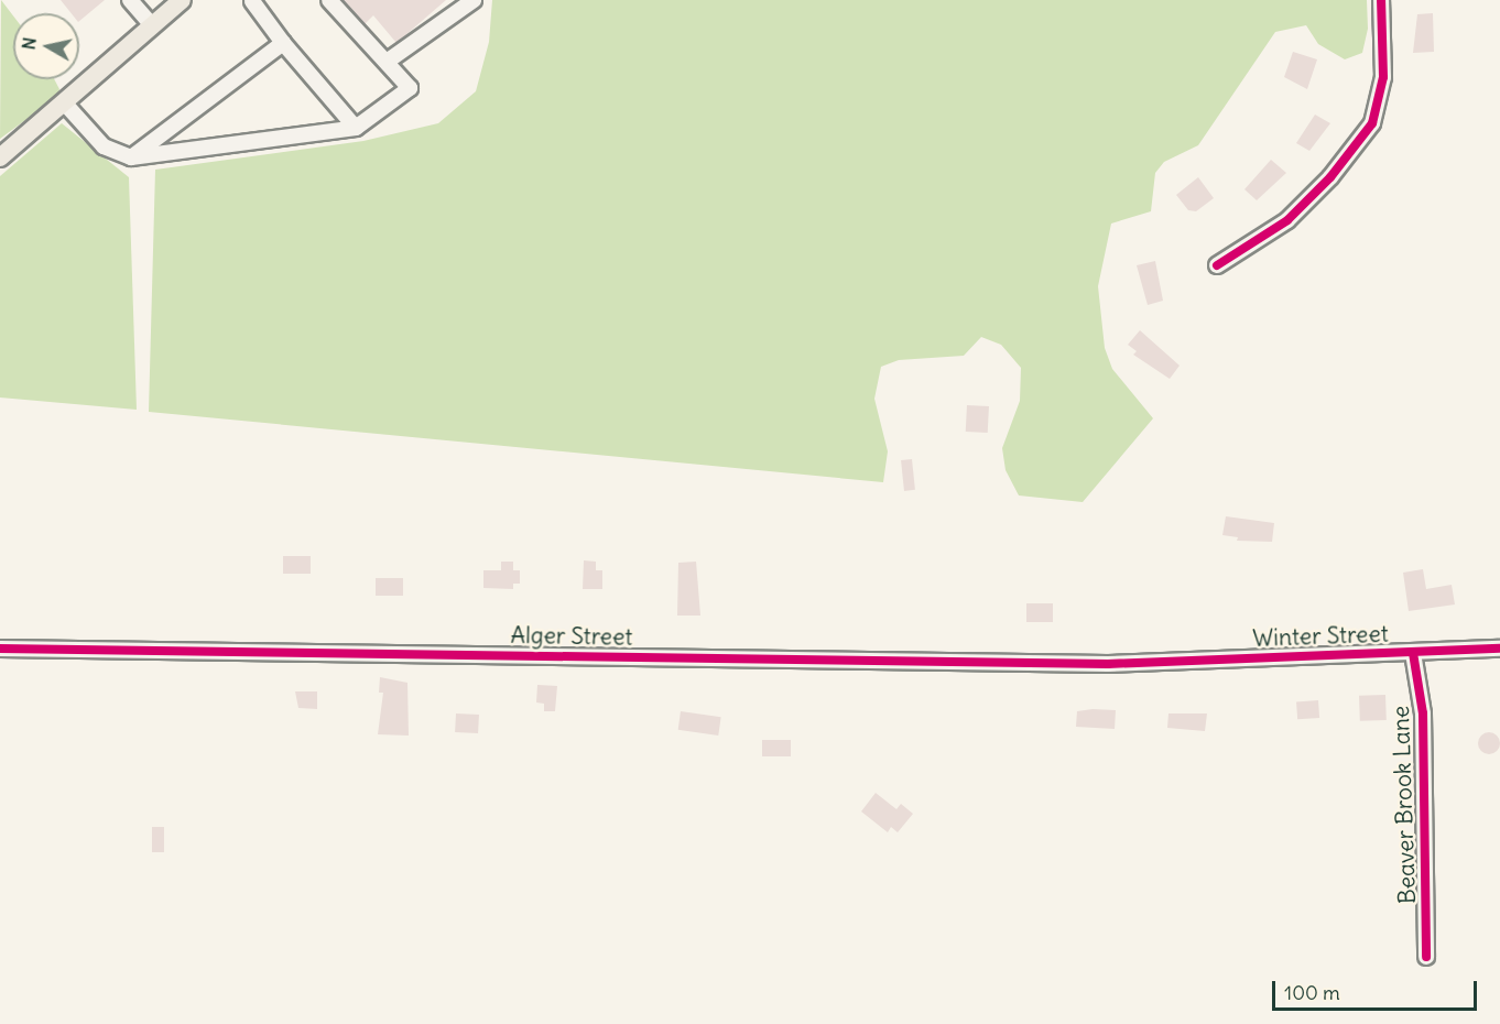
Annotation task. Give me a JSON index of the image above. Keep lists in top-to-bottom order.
{
  "streets": {
    "street": ["Alger Street", "Winter Street", "Beaver Brook Lane"]
  },
  "crossings": [
    ["Alger Street", "Winter Street"],
    ["Winter Street", "Beaver Brook Lane"]
  ],
  "scale_bar": "100 m",
  "north": "left"
}
